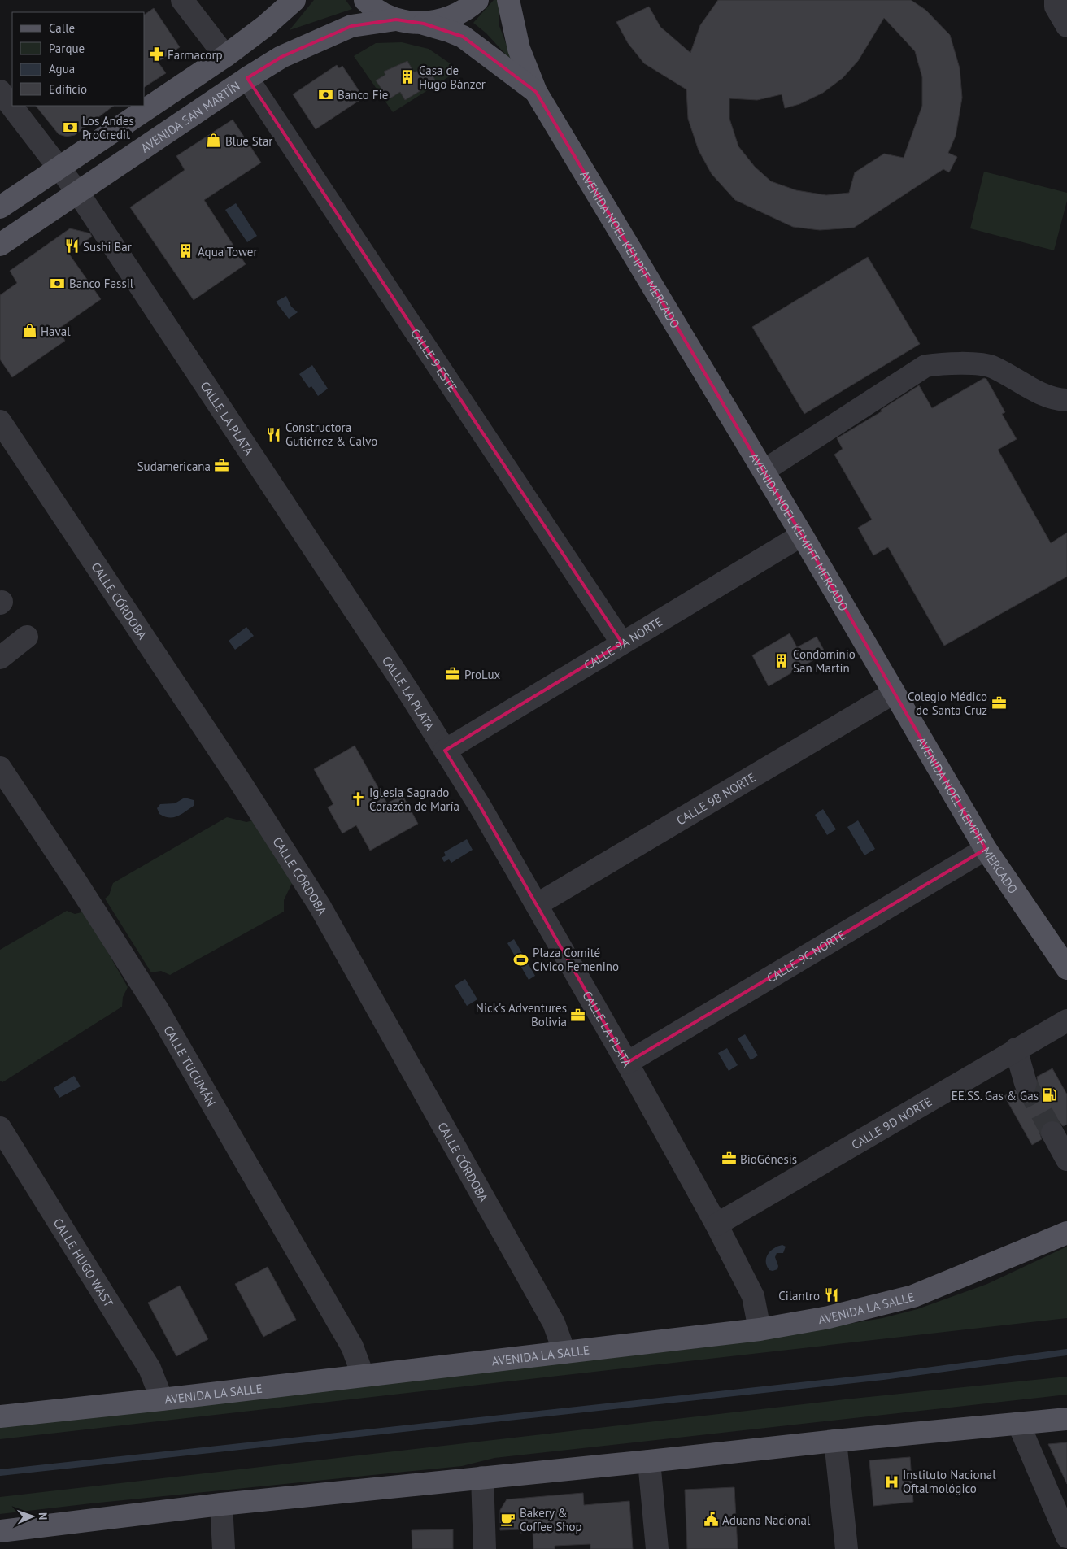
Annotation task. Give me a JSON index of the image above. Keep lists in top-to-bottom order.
{
  "streets": {
    "main road": ["AVENIDA SAN MARTÍN", "AVENIDA NOEL KEMPFF MERCADO", "AVENIDA LA SALLE"],
    "street": [
      "CALLE 9 ESTE",
      "CALLE LA PLATA",
      "CALLE CÓRDOBA",
      "CALLE 9A NORTE",
      "CALLE 9B NORTE",
      "CALLE 9C NORTE",
      "CALLE TUCUMÁN",
      "CALLE 9D NORTE",
      "CALLE HUGO WAST"
    ]
  },
  "crossings": [
    ["AVENIDA SAN MARTÍN", "CALLE 9 ESTE"],
    ["AVENIDA SAN MARTÍN", "CALLE LA PLATA"],
    ["AVENIDA NOEL KEMPFF MERCADO", "CALLE 9A NORTE"],
    ["AVENIDA NOEL KEMPFF MERCADO", "CALLE 9B NORTE"],
    ["AVENIDA NOEL KEMPFF MERCADO", "CALLE 9C NORTE"],
    ["CALLE 9 ESTE", "CALLE 9A NORTE"],
    ["CALLE LA PLATA", "CALLE 9A NORTE"],
    ["CALLE LA PLATA", "CALLE 9B NORTE"],
    ["CALLE LA PLATA", "CALLE 9C NORTE"],
    ["CALLE LA PLATA", "CALLE 9D NORTE"],
    ["CALLE LA PLATA", "AVENIDA LA SALLE"],
    ["CALLE CÓRDOBA", "AVENIDA LA SALLE"],
    ["CALLE TUCUMÁN", "AVENIDA LA SALLE"],
    ["CALLE HUGO WAST", "AVENIDA LA SALLE"]
  ],
  "places": {
    "pharmacy": ["Farmacorp"],
    "building": ["Casa de Hugo Bánzer", "Aqua Tower", "Condominio San Martín"],
    "bank": ["Banco Fie", "Los Andes ProCredit", "Banco Fassil"],
    "shop": ["Blue Star", "Haval"],
    "restaurant": ["Sushi Bar", "Constructora Gutiérrez & Calvo", "Cilantro"],
    "office": [
      "Sudamericana",
      "ProLux",
      "Colegio Médico de Santa Cruz",
      "Nick's Adventures Bolivia",
      "BioGénesis"
    ],
    "church": ["Iglesia Sagrado Corazón de María"],
    "sports": ["Plaza Comité Cívico Femenino"],
    "fuel station": ["EE.SS. Gas & Gas"],
    "hospital": ["Instituto Nacional Oftalmológico"],
    "cafe": ["Bakery & Coffee Shop"],
    "public building": ["Aduana Nacional"]
  },
  "legend": [
    "Calle",
    "Parque",
    "Agua",
    "Edificio"
  ],
  "north": "right"
}
